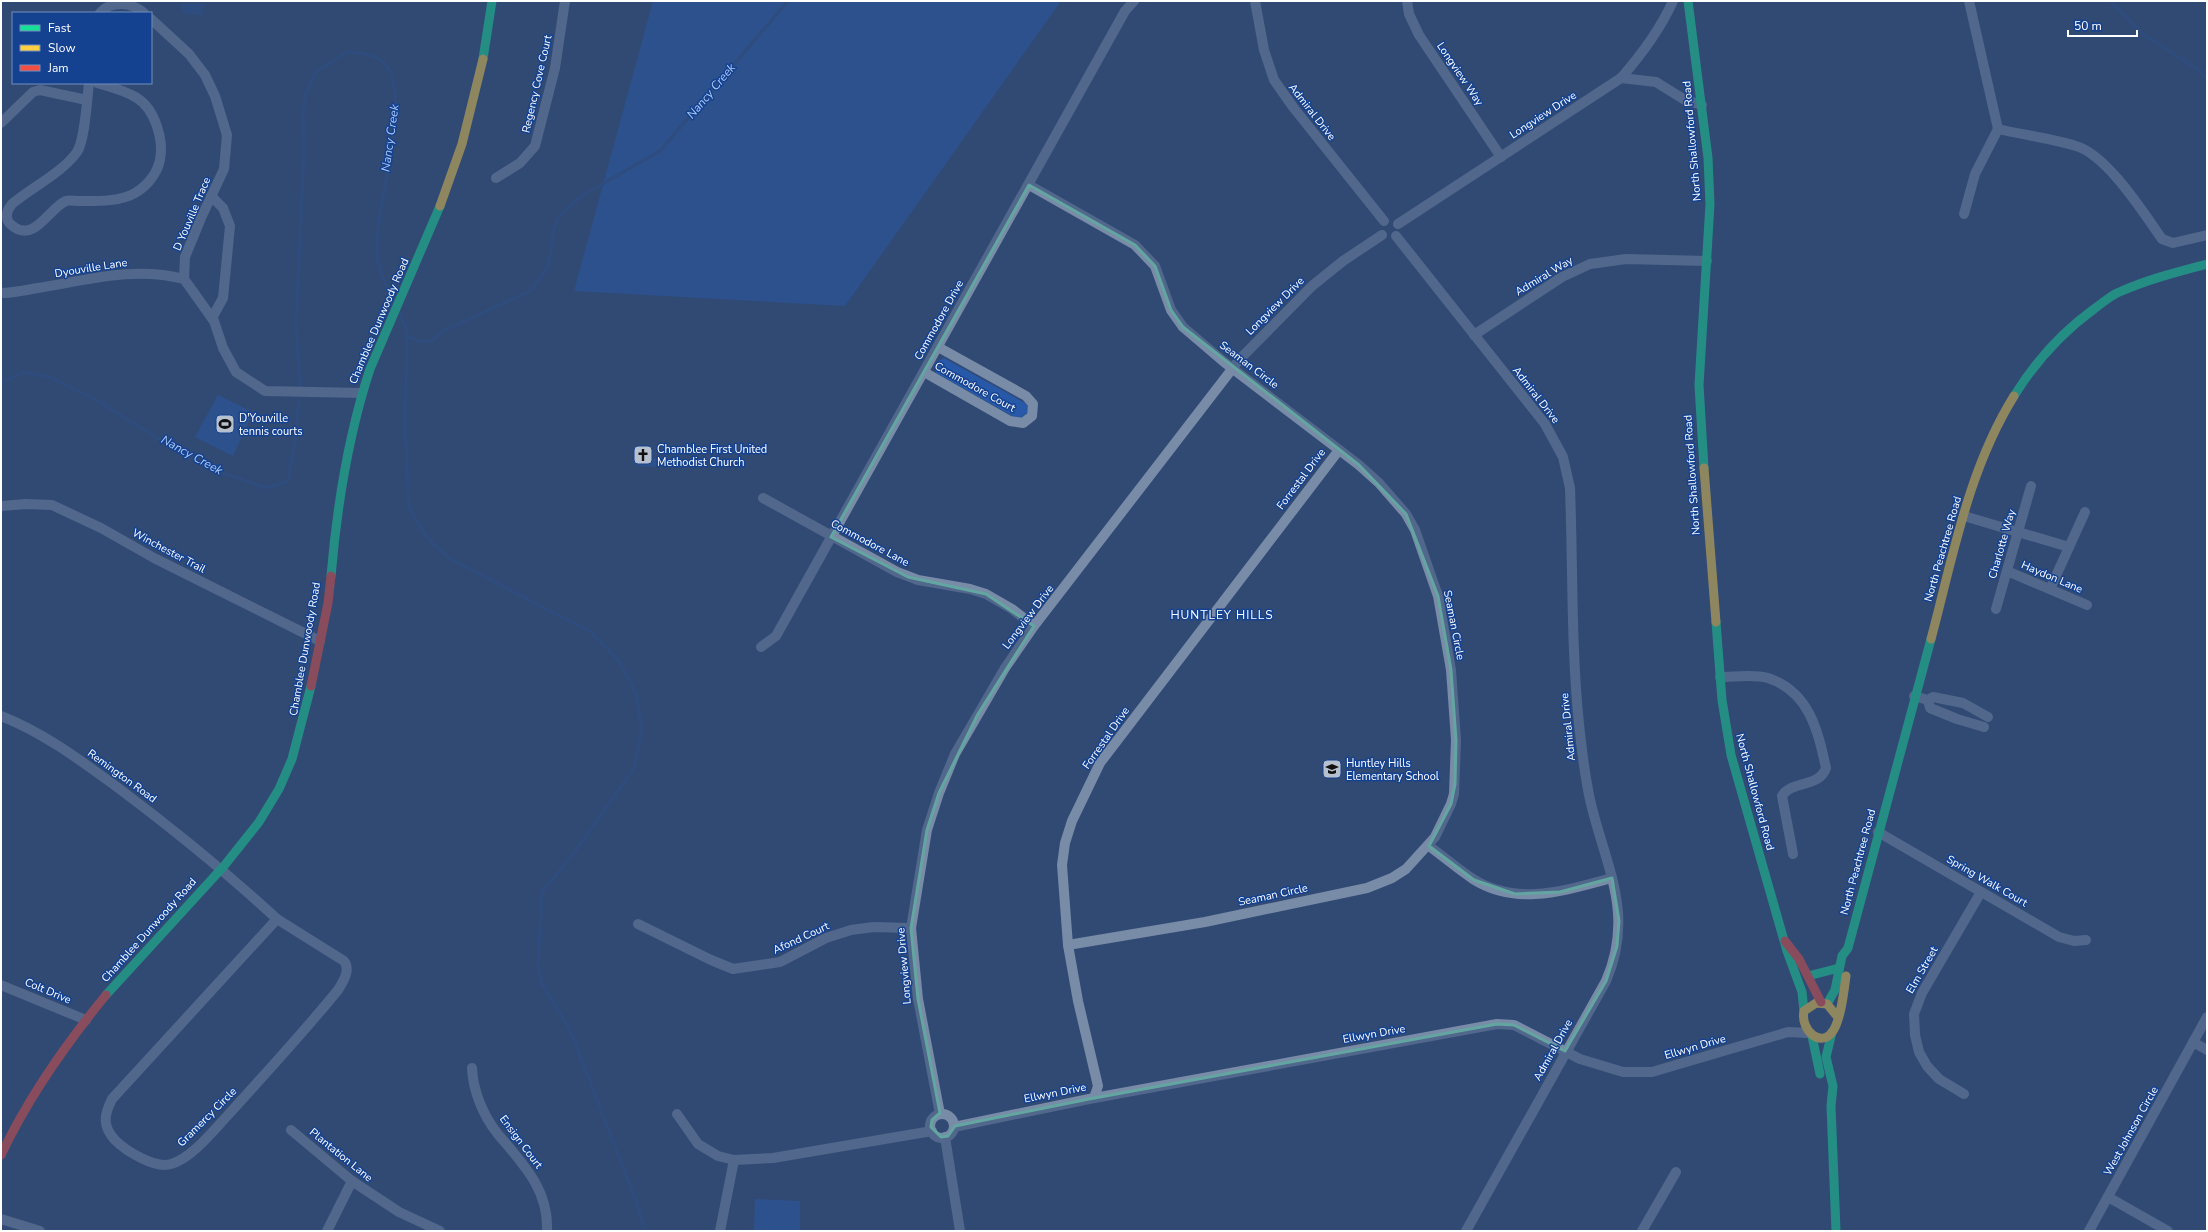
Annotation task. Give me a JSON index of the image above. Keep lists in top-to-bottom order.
{
  "streets": {
    "street": [
      "Longview Way",
      "Regency Cove Court",
      "Admiral Drive",
      "Longview Drive",
      "North Shallowford Road",
      "D Youville Trace",
      "Dyouville Lane",
      "Admiral Way",
      "Commodore Drive",
      "Chamblee Dunwoody Road",
      "Seaman Circle",
      "Commodore Court",
      "Forrestal Drive",
      "Commodore Lane",
      "Charlotte Way",
      "North Peachtree Road",
      "Winchester Trail",
      "Haydon Lane",
      "Remington Road",
      "Spring Walk Court",
      "Afond Court",
      "Elm Street",
      "Colt Drive",
      "Ellwyn Drive",
      "Gramercy Circle",
      "West Johnson Circle",
      "Ensign Court",
      "Plantation Lane"
    ]
  },
  "crossings": [
    ["Longview Way", "Longview Drive"],
    ["Admiral Drive", "Longview Drive"],
    ["Admiral Drive", "Admiral Way"],
    ["Admiral Drive", "Ellwyn Drive"],
    ["Longview Drive", "Seaman Circle"],
    ["Longview Drive", "Commodore Lane"],
    ["Longview Drive", "Afond Court"],
    ["Longview Drive", "Ellwyn Drive"],
    ["North Shallowford Road", "Admiral Way"],
    ["North Shallowford Road", "North Peachtree Road"],
    ["North Shallowford Road", "Ellwyn Drive"],
    ["D Youville Trace", "Dyouville Lane"],
    ["Commodore Drive", "Seaman Circle"],
    ["Commodore Drive", "Commodore Court"],
    ["Commodore Drive", "Commodore Lane"],
    ["Chamblee Dunwoody Road", "Winchester Trail"],
    ["Chamblee Dunwoody Road", "Remington Road"],
    ["Chamblee Dunwoody Road", "Colt Drive"],
    ["Chamblee Dunwoody Road", "Gramercy Circle"],
    ["Seaman Circle", "Forrestal Drive"],
    ["Forrestal Drive", "Ellwyn Drive"],
    ["Charlotte Way", "Haydon Lane"],
    ["North Peachtree Road", "Spring Walk Court"],
    ["North Peachtree Road", "Ellwyn Drive"],
    ["Remington Road", "Gramercy Circle"],
    ["Spring Walk Court", "Elm Street"]
  ],
  "districts": ["HUNTLEY HILLS"],
  "water": ["Nancy Creek"],
  "places": {
    "sports": ["D'Youville tennis courts"],
    "church": ["Chamblee First United Methodist Church"],
    "school or university": ["Huntley Hills Elementary School"]
  },
  "legend": ["Fast", "Slow", "Jam"],
  "scale_bar": "50 m"
}
